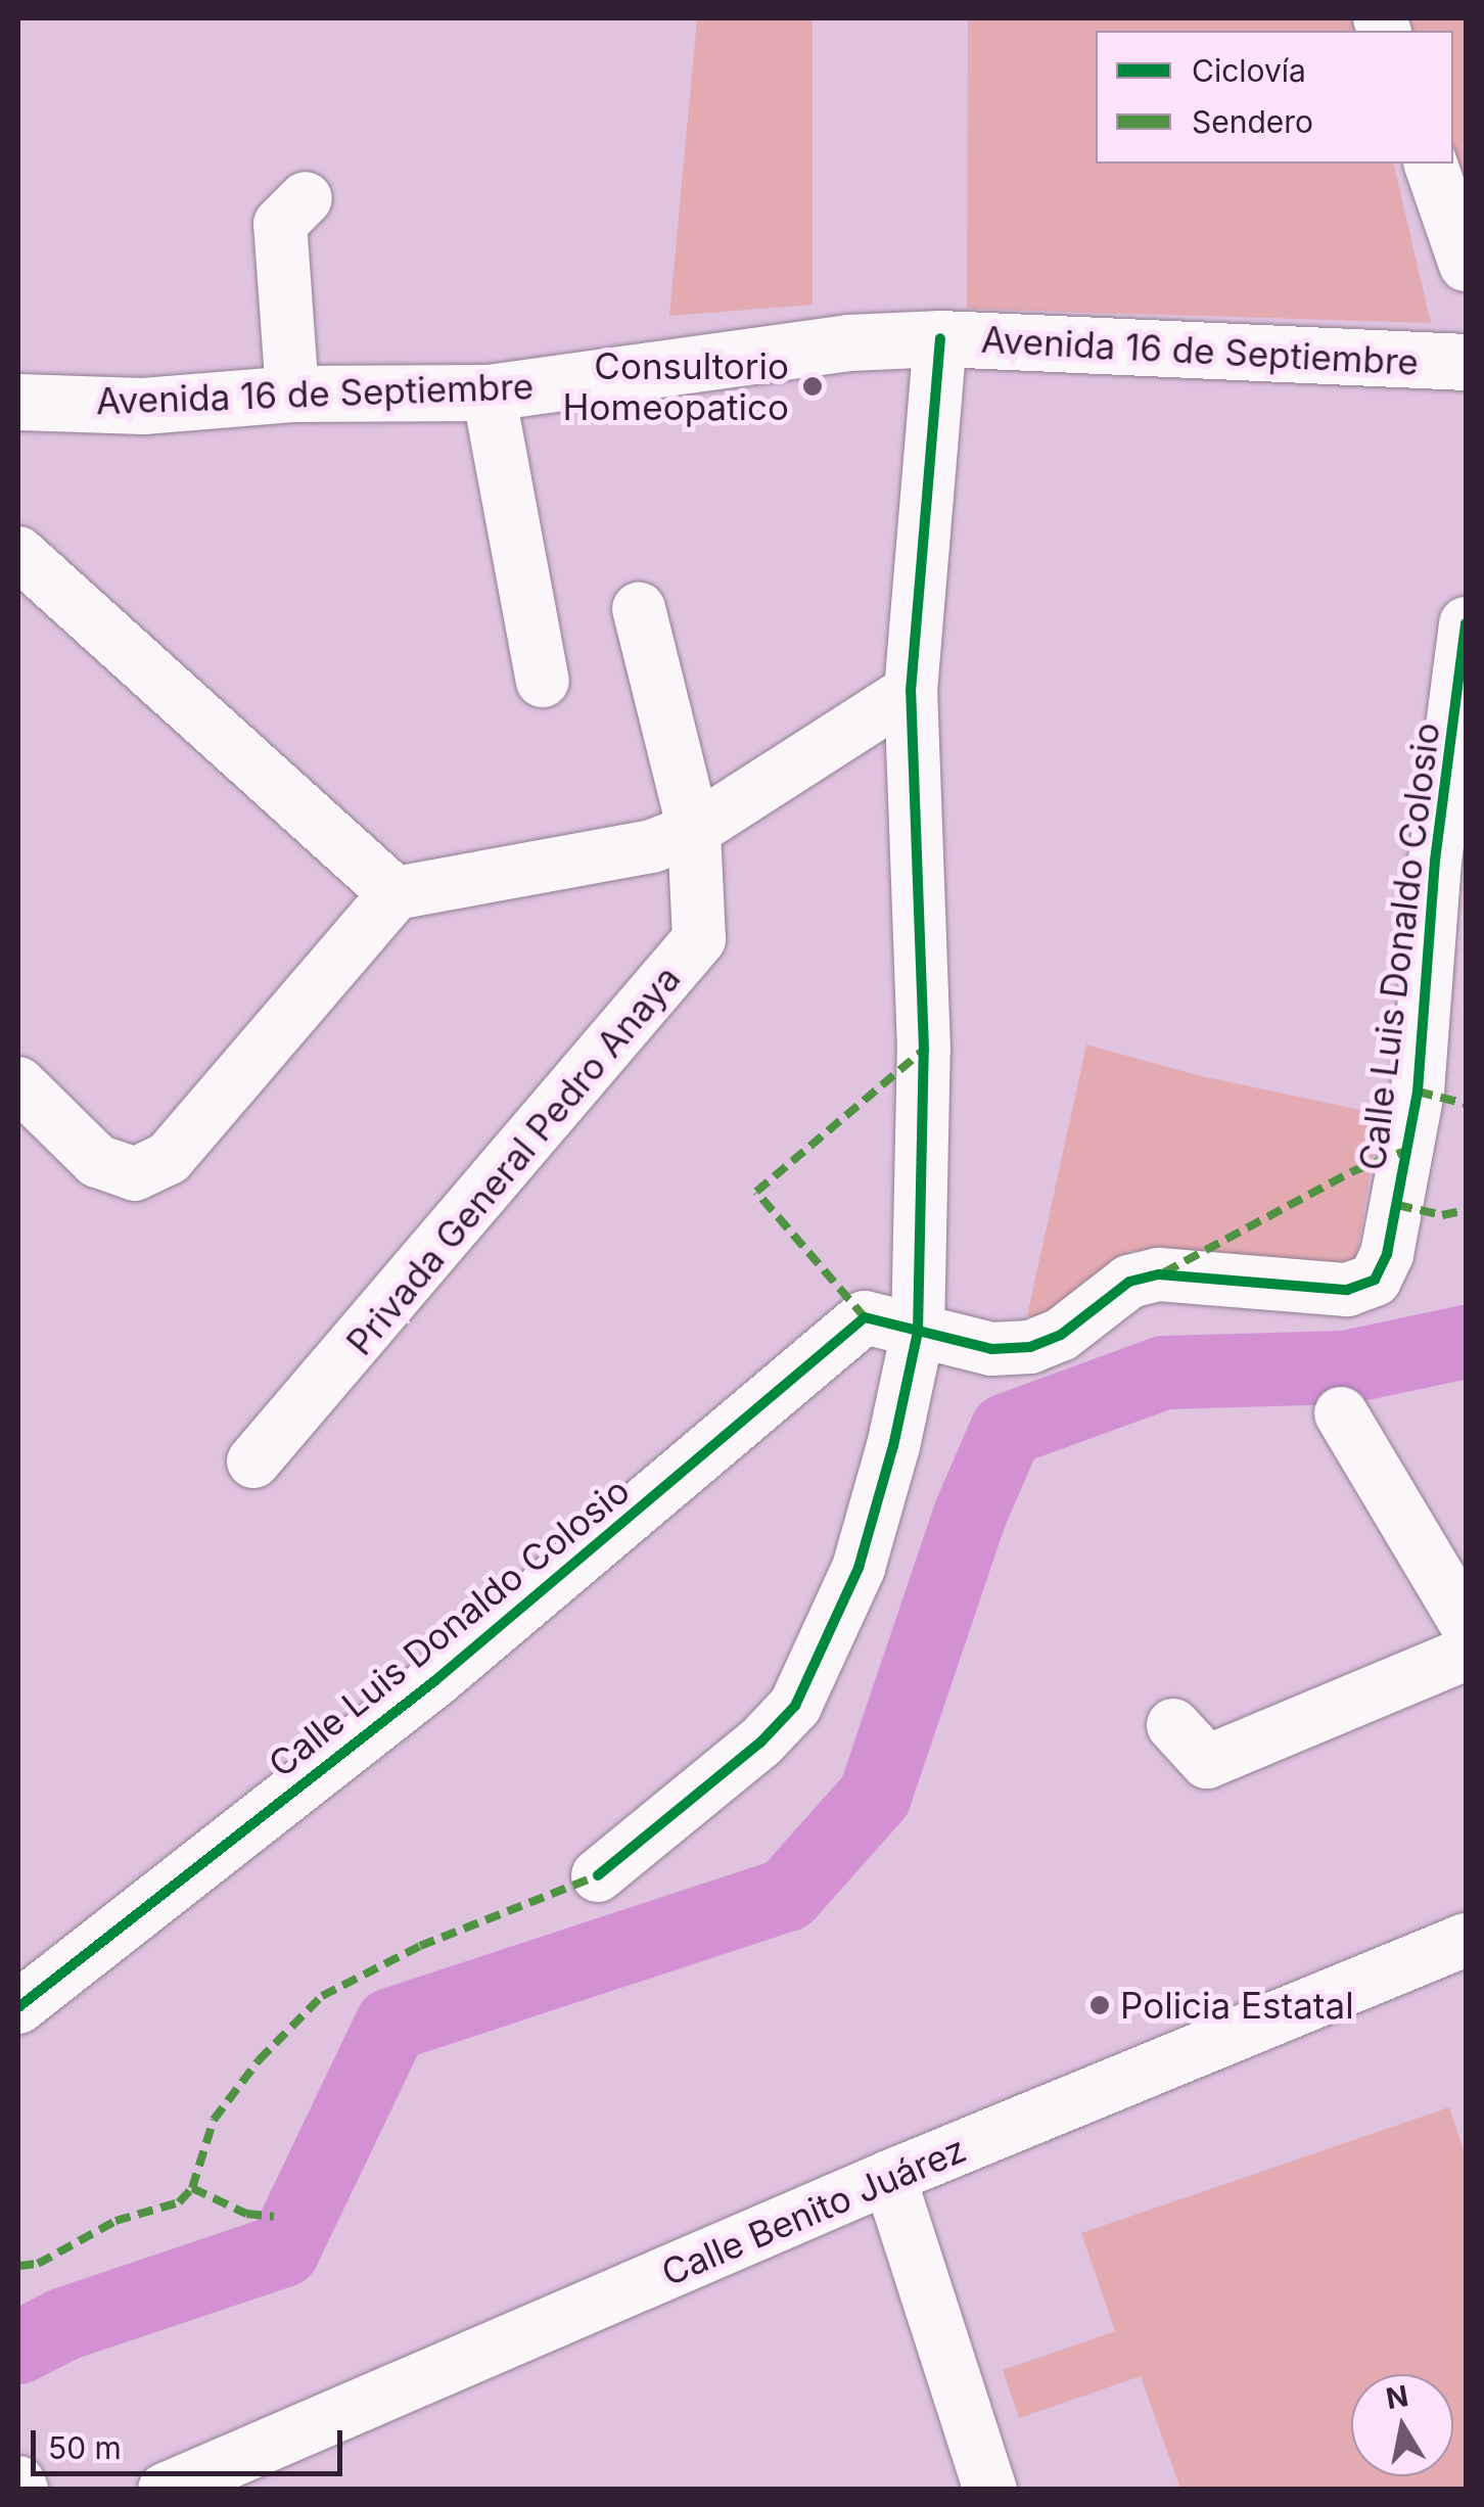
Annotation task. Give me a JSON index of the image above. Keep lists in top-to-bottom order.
{
  "streets": {
    "main road": ["Avenida 16 de Septiembre"],
    "street": ["Calle Luis Donaldo Colosio", "Privada General Pedro Anaya", "Calle Benito Juárez"]
  },
  "places": ["Consultorio Homeopatico", "Policia Estatal"],
  "legend": ["Ciclovía", "Sendero"],
  "scale_bar": "50 m",
  "north": "top"
}
